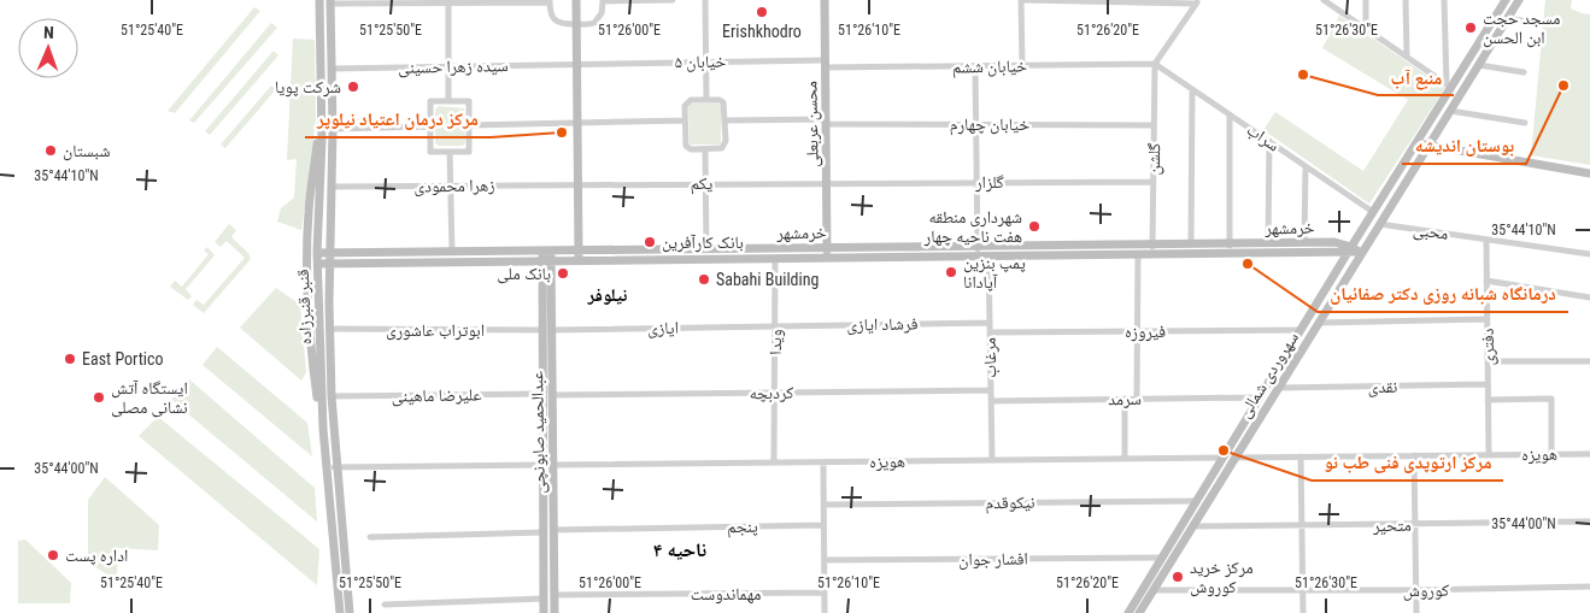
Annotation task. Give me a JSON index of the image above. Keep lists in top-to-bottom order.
{
  "streets": {
    "main road": [
      "محسن عربعلی",
      "خرمشهر",
      "قنبر قنبرزاده",
      "سهروردی شمالی",
      "عبدالحمید صابونچی"
    ],
    "street": [
      "خیابان ۵",
      "سیده زهرا حسینی",
      "خیابان ششم",
      "خیابان چهارم",
      "سراب",
      "گلشن",
      "گلزار",
      "یکم",
      "زهرا محمودی",
      "محبی",
      "فرشاد ایازی",
      "ایازی",
      "ابوتراب عاشوری",
      "فیروزه",
      "ویدا",
      "دفتری",
      "مرغاب",
      "نقدی",
      "کردبچه",
      "علیرضا ماهینی",
      "سرمد",
      "هویزه",
      "نیکوقدم",
      "متحیر",
      "پنجم",
      "افشار جوان",
      "کوروش",
      "مهماندوست"
    ]
  },
  "crossings": [
    ["خیابان ۵", "سیده زهرا حسینی"],
    ["خیابان ۵", "خیابان ششم"],
    ["خیابان ۵", "محسن عربعلی"],
    ["سیده زهرا حسینی", "قنبر قنبرزاده"],
    ["خیابان ششم", "محسن عربعلی"],
    ["خیابان ششم", "سراب"],
    ["خیابان ششم", "گلشن"],
    ["محسن عربعلی", "خیابان چهارم"],
    ["محسن عربعلی", "گلزار"],
    ["محسن عربعلی", "یکم"],
    ["محسن عربعلی", "خرمشهر"],
    ["خیابان چهارم", "گلشن"],
    ["سراب", "گلشن"],
    ["سراب", "سهروردی شمالی"],
    ["گلشن", "گلزار"],
    ["گلشن", "خرمشهر"],
    ["گلزار", "یکم"],
    ["یکم", "زهرا محمودی"],
    ["زهرا محمودی", "قنبر قنبرزاده"],
    ["خرمشهر", "قنبر قنبرزاده"],
    ["خرمشهر", "ویدا"],
    ["خرمشهر", "مرغاب"],
    ["خرمشهر", "سهروردی شمالی"],
    ["خرمشهر", "عبدالحمید صابونچی"],
    ["محبی", "دفتری"],
    ["محبی", "سهروردی شمالی"],
    ["قنبر قنبرزاده", "ابوتراب عاشوری"],
    ["قنبر قنبرزاده", "علیرضا ماهینی"],
    ["فرشاد ایازی", "ایازی"],
    ["فرشاد ایازی", "ویدا"],
    ["فرشاد ایازی", "مرغاب"],
    ["ایازی", "ابوتراب عاشوری"],
    ["ایازی", "ویدا"],
    ["ایازی", "عبدالحمید صابونچی"],
    ["ابوتراب عاشوری", "عبدالحمید صابونچی"],
    ["فیروزه", "مرغاب"],
    ["فیروزه", "سهروردی شمالی"],
    ["ویدا", "کردبچه"],
    ["ویدا", "هویزه"],
    ["دفتری", "نقدی"],
    ["دفتری", "هویزه"],
    ["مرغاب", "کردبچه"],
    ["مرغاب", "سرمد"],
    ["مرغاب", "هویزه"],
    ["سهروردی شمالی", "نقدی"],
    ["سهروردی شمالی", "سرمد"],
    ["سهروردی شمالی", "هویزه"],
    ["سهروردی شمالی", "نیکوقدم"],
    ["سهروردی شمالی", "متحیر"],
    ["سهروردی شمالی", "افشار جوان"],
    ["سهروردی شمالی", "کوروش"],
    ["کردبچه", "علیرضا ماهینی"],
    ["کردبچه", "عبدالحمید صابونچی"],
    ["علیرضا ماهینی", "عبدالحمید صابونچی"],
    ["عبدالحمید صابونچی", "هویزه"],
    ["عبدالحمید صابونچی", "پنجم"],
    ["عبدالحمید صابونچی", "مهماندوست"]
  ],
  "districts": ["نیلوفر", "ناحیه ۴"],
  "places": [
    "Erishkhodro",
    "مسجد حجت ابن الحسن",
    "منبع آب",
    "بوستان اندیشه",
    "شرکت پویا",
    "مرکز درمان اعتیاد نیلوپر",
    "شبستان",
    "شهرداری منطقه هفت ناحیه چهار",
    "بانک کارآفرین",
    "درمانگاه شبانه روزی دکتر صفائیان",
    "پمپ بنزین آپادانا",
    "بانک ملی",
    "Sabahi Building",
    "East Portico",
    "ایستگاه آتش نشانی مصلی",
    "مرکز ارتوپدی فنی طب نو",
    "اداره پست",
    "مرکز خرید کوروش"
  ],
  "north": "top",
  "coordinates": [
    "51°25'40\"E",
    "51°25'50\"E",
    "51°26'00\"E",
    "51°26'10\"E",
    "51°26'20\"E",
    "51°26'30\"E",
    "35°44'10\"N",
    "35°44'00\"N"
  ]
}
